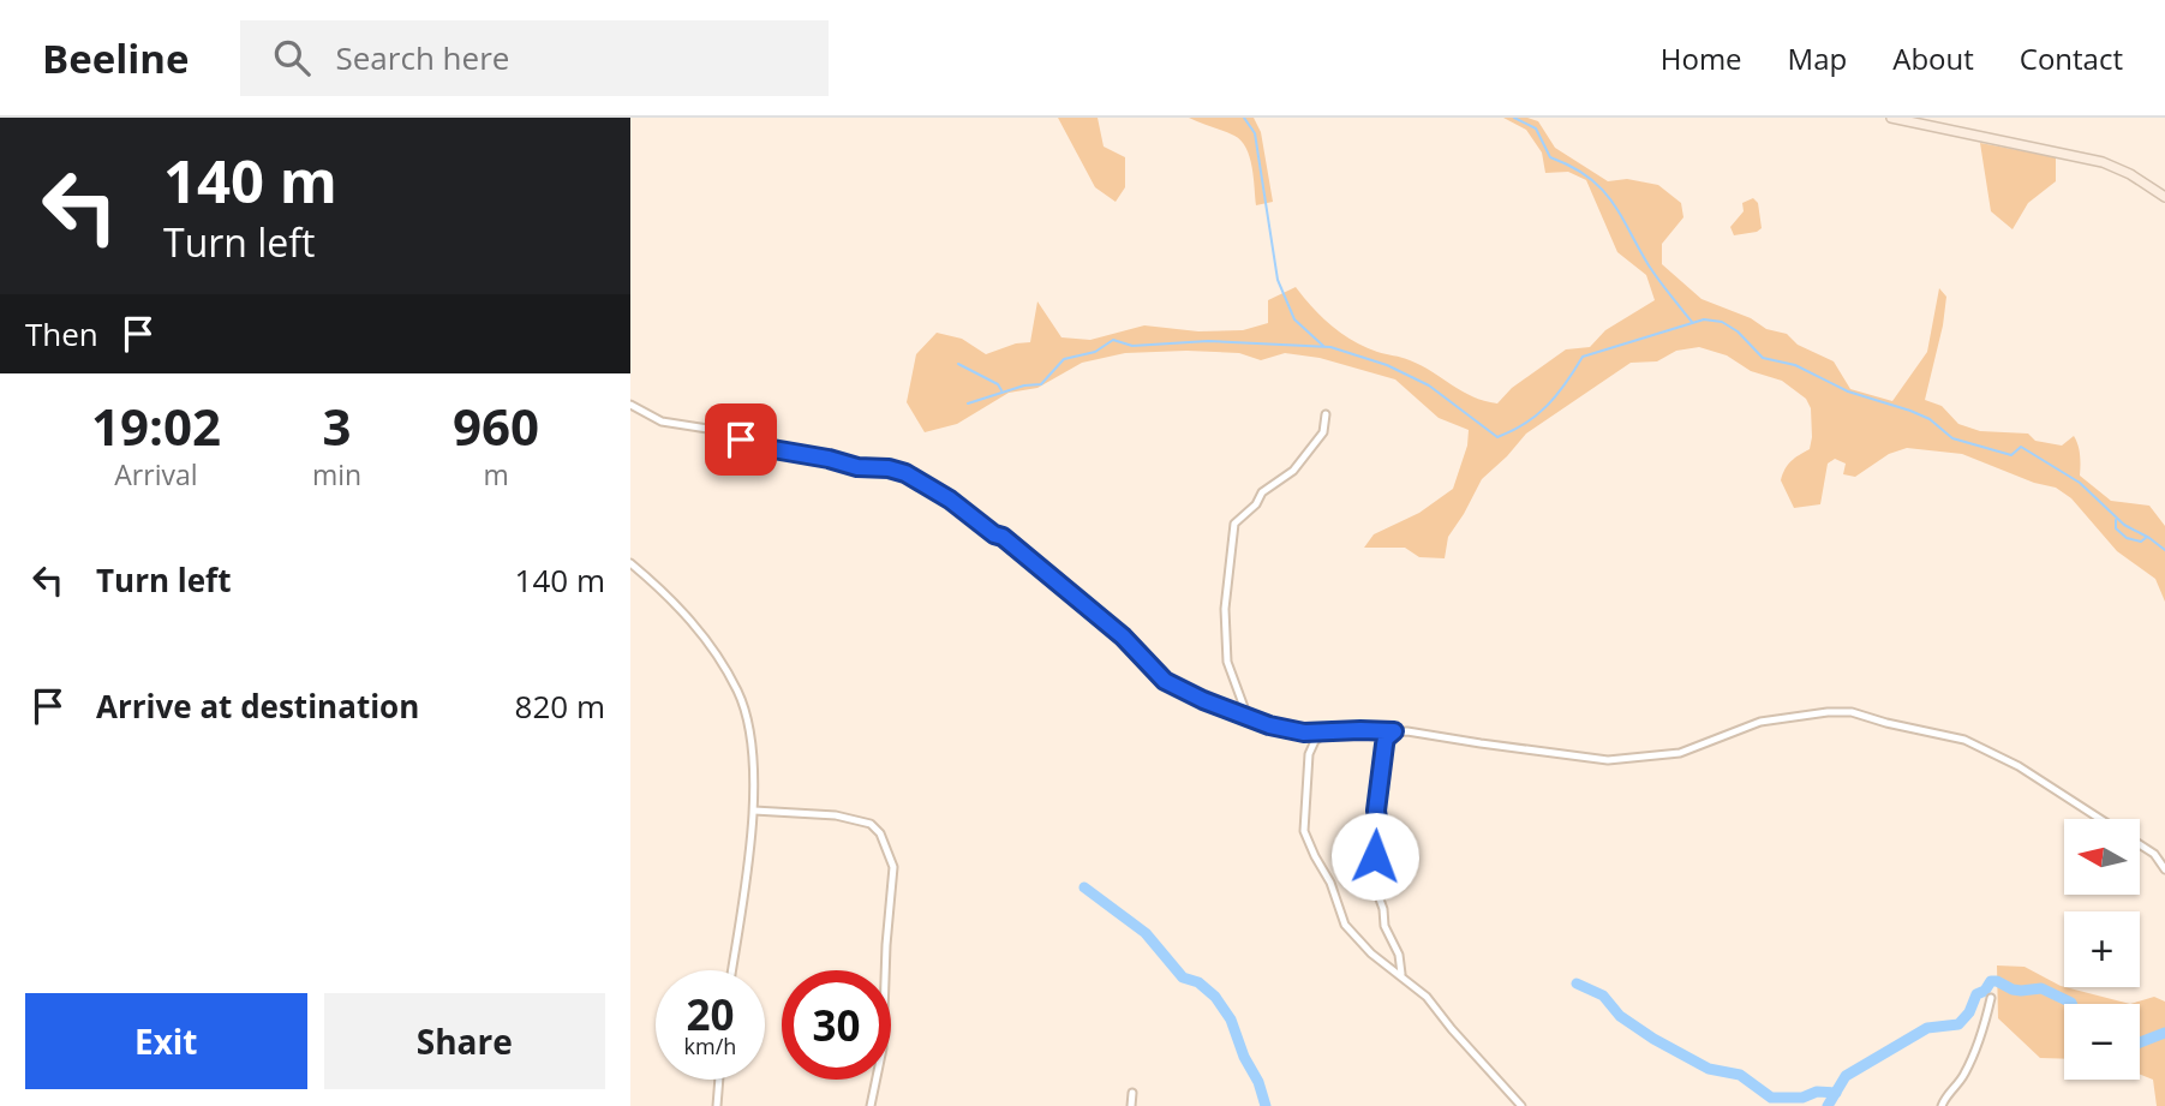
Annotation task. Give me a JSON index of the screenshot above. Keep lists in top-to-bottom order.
{
  "north": "left",
  "page": {
    "header": "Beeline",
    "search": "Search here",
    "nav": [
      "Home",
      "Map",
      "About",
      "Contact"
    ],
    "turn": ["140 m", "Turn left"],
    "then": "Then",
    "eta": [
      "19:02",
      "Arrival",
      "3",
      "min",
      "960",
      "m"
    ],
    "list": [
      {
        "name": "Turn left",
        "value": "140 m"
      },
      {
        "name": "Arrive at destination",
        "value": "820 m"
      }
    ],
    "map_buttons": ["+", "−"],
    "speed": "20 km/h",
    "limit": "30",
    "buttons": ["Exit", "Share"]
  }
}
